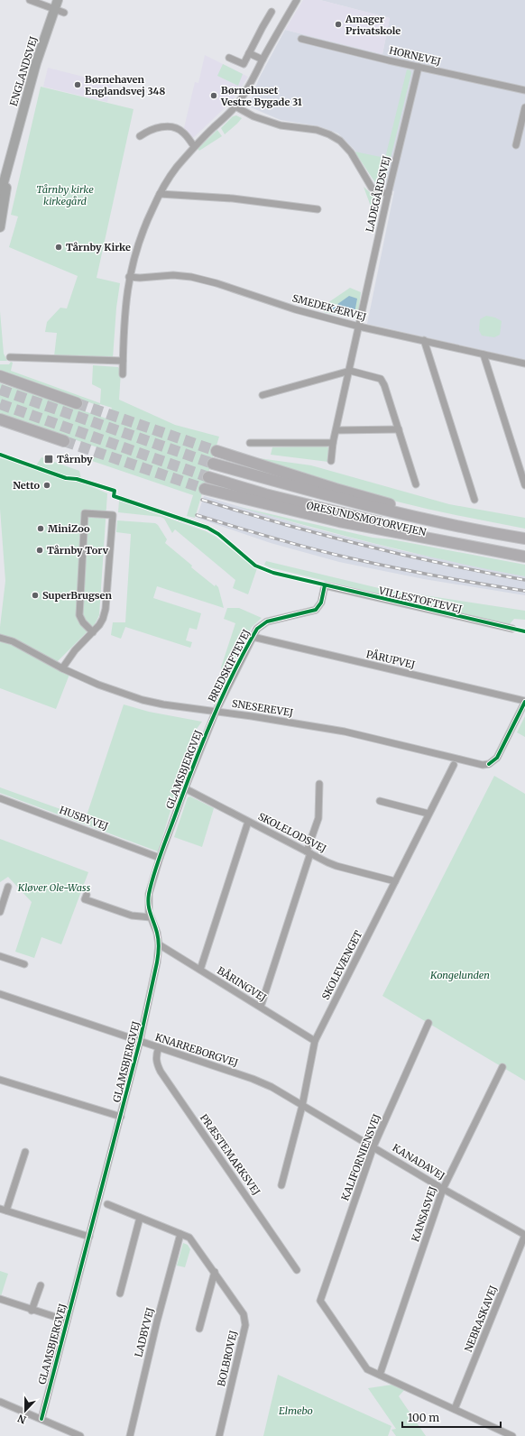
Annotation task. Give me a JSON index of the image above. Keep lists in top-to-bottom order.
{
  "streets": {
    "highway": ["ØRESUNDSMOTORVEJEN"],
    "main road": ["ENGLANDSVEJ"],
    "street": [
      "HORNEVEJ",
      "LADEGÅRDSVEJ",
      "SMEDEKÆRVEJ",
      "VILLESTOFTEVEJ",
      "PÅRUPVEJ",
      "BREDSKIFTEVEJ",
      "SNESEREVEJ",
      "GLAMSBJERGVEJ",
      "HUSBYVEJ",
      "SKOLELODSVEJ",
      "SKOLEVÆNGET",
      "BÅRINGVEJ",
      "KNARREBORGVEJ",
      "PRÆSTEMARKSVEJ",
      "KALIFORNIENSVEJ",
      "KANADAVEJ",
      "KANSASVEJ",
      "NEBRASKAVEJ",
      "LADBYVEJ",
      "BOLBROVEJ"
    ]
  },
  "crossings": [
    ["HORNEVEJ", "LADEGÅRDSVEJ"],
    ["LADEGÅRDSVEJ", "SMEDEKÆRVEJ"],
    ["VILLESTOFTEVEJ", "BREDSKIFTEVEJ"],
    ["PÅRUPVEJ", "BREDSKIFTEVEJ"],
    ["PÅRUPVEJ", "SNESEREVEJ"],
    ["BREDSKIFTEVEJ", "SNESEREVEJ"],
    ["BREDSKIFTEVEJ", "GLAMSBJERGVEJ"],
    ["SNESEREVEJ", "GLAMSBJERGVEJ"],
    ["GLAMSBJERGVEJ", "HUSBYVEJ"],
    ["GLAMSBJERGVEJ", "SKOLELODSVEJ"],
    ["GLAMSBJERGVEJ", "BÅRINGVEJ"],
    ["GLAMSBJERGVEJ", "KNARREBORGVEJ"],
    ["SKOLELODSVEJ", "SKOLEVÆNGET"],
    ["SKOLEVÆNGET", "BÅRINGVEJ"],
    ["SKOLEVÆNGET", "KNARREBORGVEJ"],
    ["SKOLEVÆNGET", "KANADAVEJ"],
    ["KNARREBORGVEJ", "PRÆSTEMARKSVEJ"],
    ["KNARREBORGVEJ", "KANADAVEJ"],
    ["KALIFORNIENSVEJ", "KANADAVEJ"],
    ["KALIFORNIENSVEJ", "KANSASVEJ"],
    ["KANADAVEJ", "KANSASVEJ"],
    ["KANADAVEJ", "NEBRASKAVEJ"],
    ["LADBYVEJ", "BOLBROVEJ"]
  ],
  "parks": [
    "Tårnby kirke kirkegård",
    "Kløver Ole-Wass",
    "Kongelunden",
    "Elmebo"
  ],
  "places": {
    "other": [
      "Amager Privatskole",
      "Børnehaven Englandsvej 348",
      "Børnehuset Vestre Bygade 31",
      "Tårnby Kirke",
      "Netto",
      "MiniZoo",
      "Tårnby Torv",
      "SuperBrugsen"
    ],
    "transit": ["Tårnby"]
  },
  "scale_bar": "100 m",
  "north": "bottom"
}
